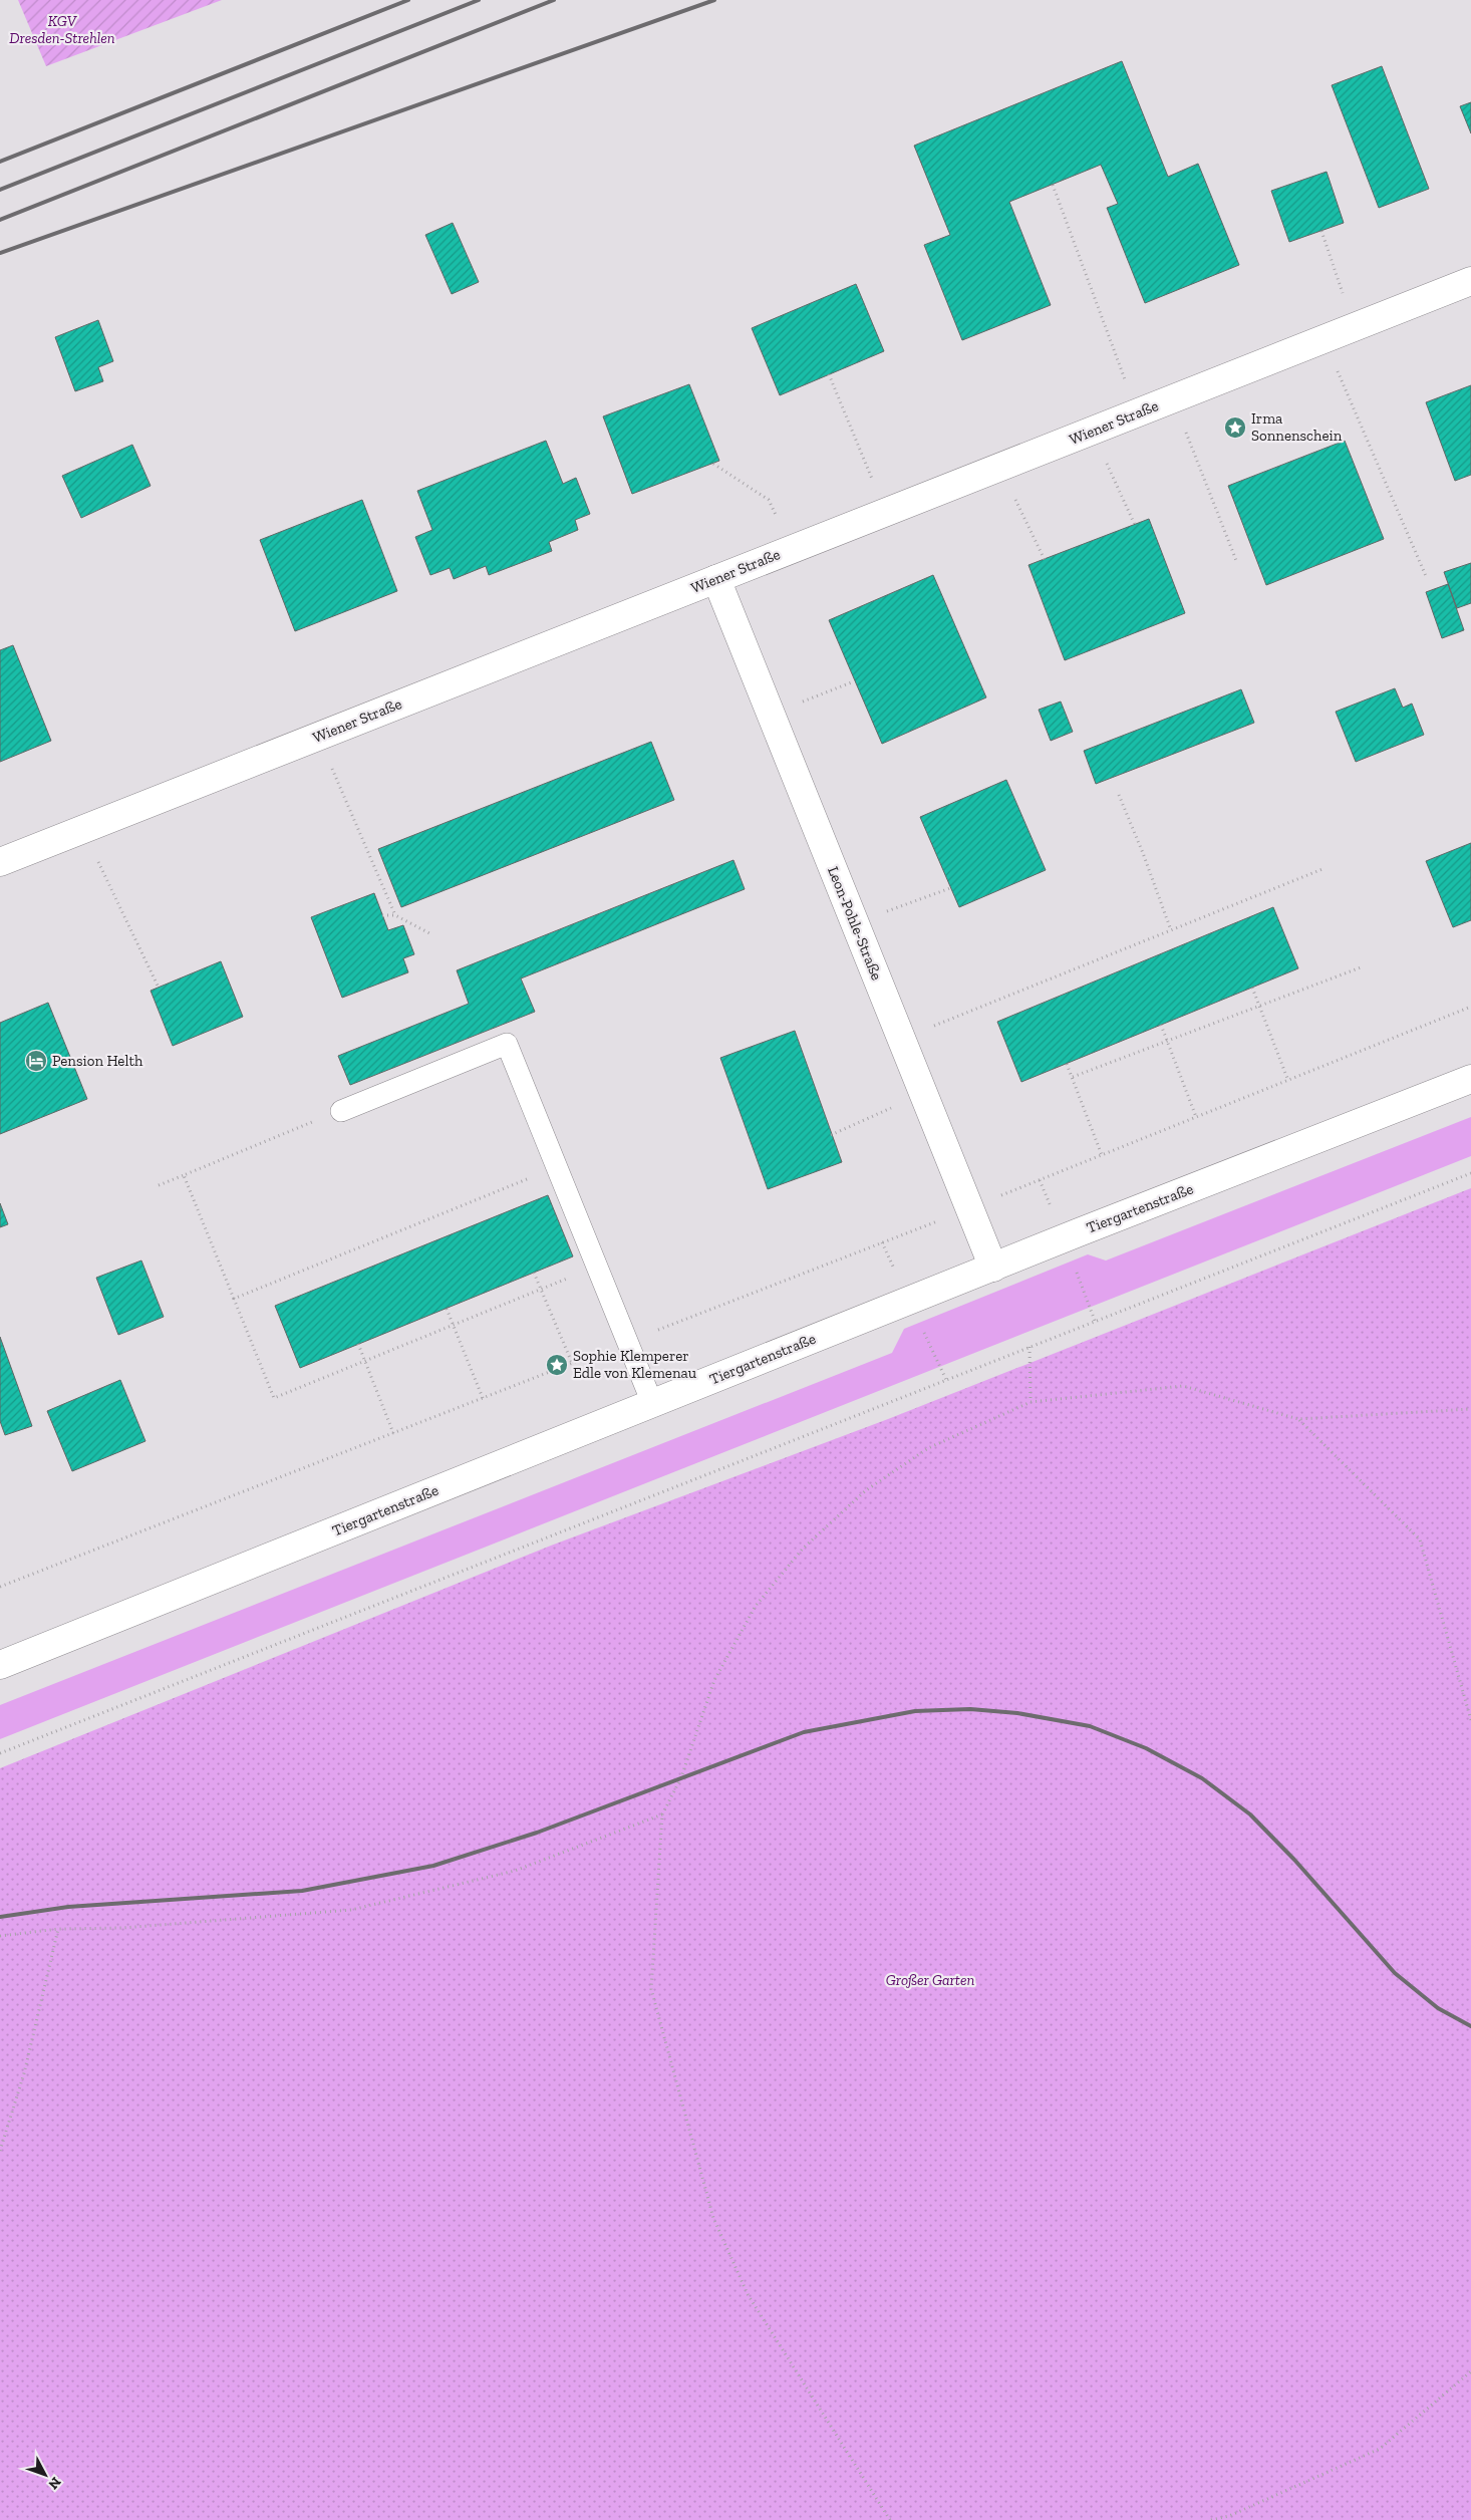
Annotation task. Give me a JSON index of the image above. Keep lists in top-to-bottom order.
{
  "streets": {
    "street": ["Wiener Straße", "Leon-Pohle-Straße", "Tiergartenstraße"]
  },
  "crossings": [
    ["Wiener Straße", "Leon-Pohle-Straße"],
    ["Leon-Pohle-Straße", "Tiergartenstraße"]
  ],
  "parks": ["KGV Dresden-Strehlen", "Großer Garten"],
  "places": {
    "place": ["Irma Sonnenschein", "Sophie Klemperer Edle von Klemenau"],
    "hotel": ["Pension Helth"]
  },
  "north": "bottom right"
}
